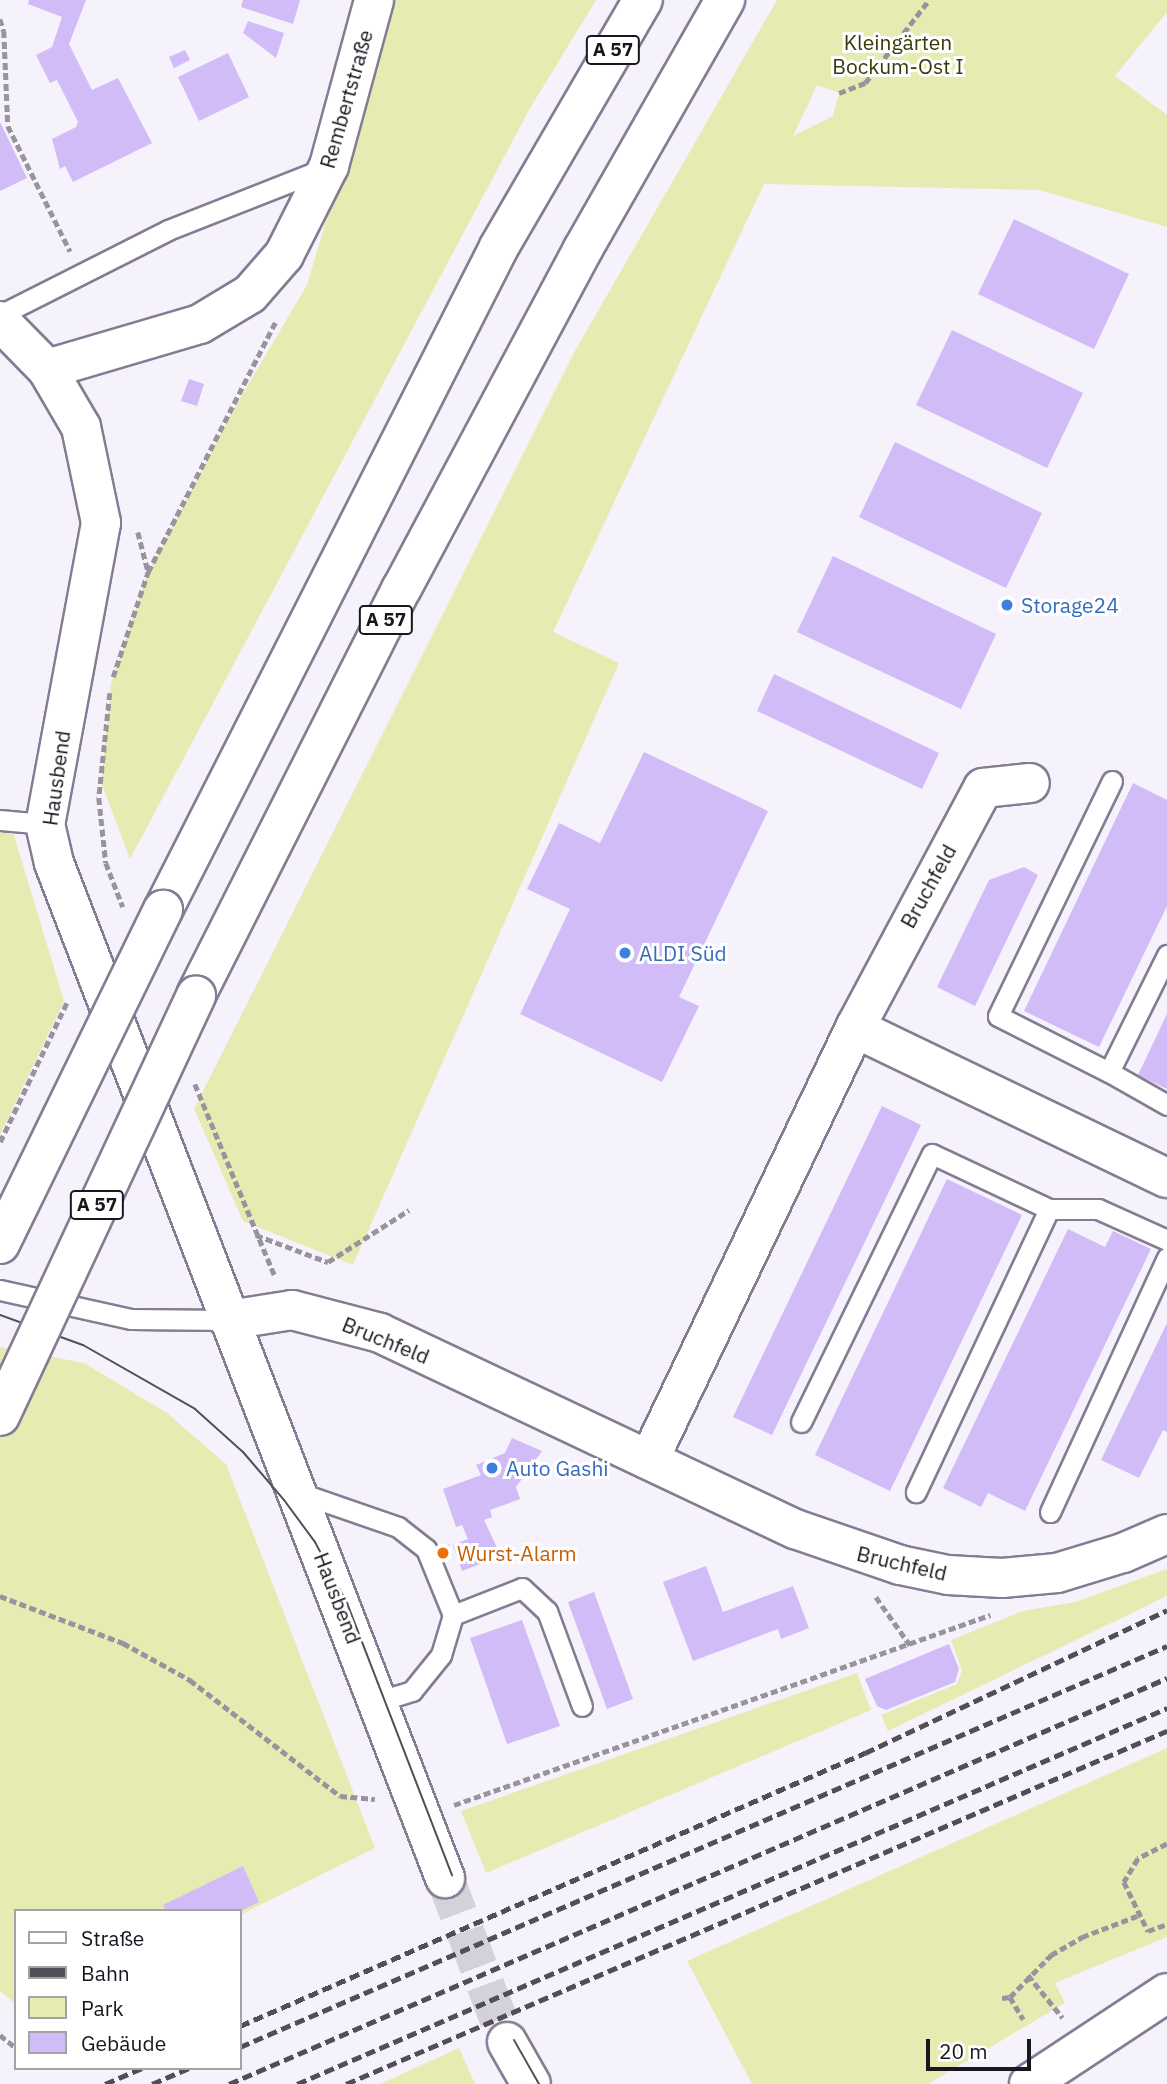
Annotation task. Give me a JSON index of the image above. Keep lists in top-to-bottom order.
{
  "streets": {
    "main road": [
      "A 57",
      "Rembertstraße",
      "Hausbend",
      "Bruchfeld"
    ]
  },
  "crossings": [
    ["Rembertstraße", "Hausbend"],
    ["Hausbend", "Bruchfeld"]
  ],
  "parks": ["Kleingärten Bockum-Ost I"],
  "places": [
    "Storage24",
    "ALDI Süd",
    "Auto Gashi",
    "Wurst-Alarm"
  ],
  "legend": [
    "Straße",
    "Bahn",
    "Park",
    "Gebäude"
  ],
  "scale_bar": "20 m"
}
